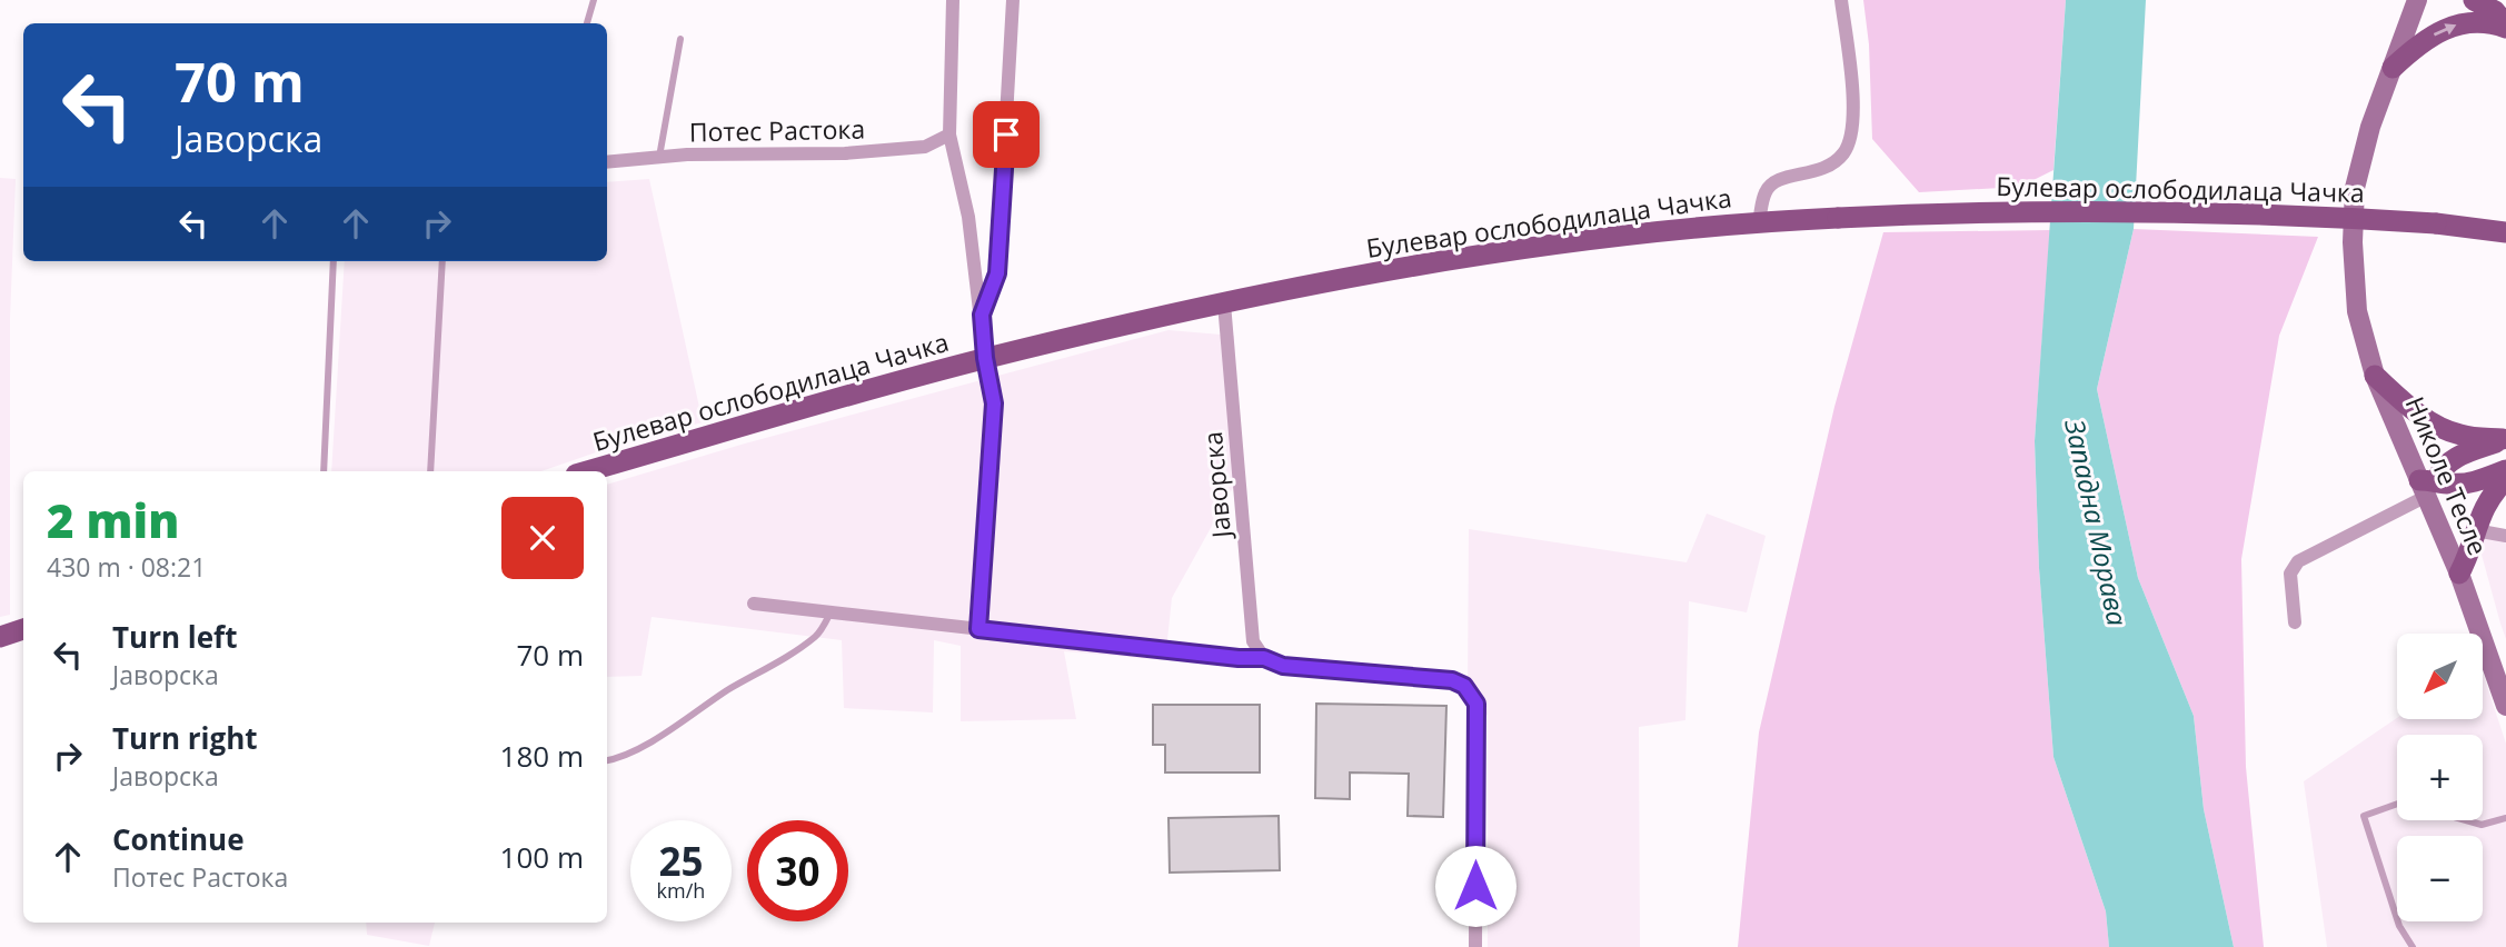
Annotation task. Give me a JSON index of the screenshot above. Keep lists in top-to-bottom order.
{
  "streets": {
    "main road": ["Булевар ослободилаца Чачка"],
    "street": ["Потес Растока", "Николе Тесле", "Јаворска"]
  },
  "crossings": [
    ["Булевар ослободилаца Чачка", "Јаворска"]
  ],
  "water": ["Западна Морава"],
  "north": "bottom left",
  "page": {
    "turn": ["70 m", "Јаворска"],
    "heading": ["2 min", "430 m · 08:21"],
    "list": [
      {
        "name": "Turn left",
        "note": "Јаворска",
        "value": "70 m"
      },
      {
        "name": "Turn right",
        "note": "Јаворска",
        "value": "180 m"
      },
      {
        "name": "Continue",
        "note": "Потес Растока",
        "value": "100 m"
      }
    ],
    "map_buttons": ["+", "−"],
    "speed": "25 km/h",
    "limit": "30"
  }
}
